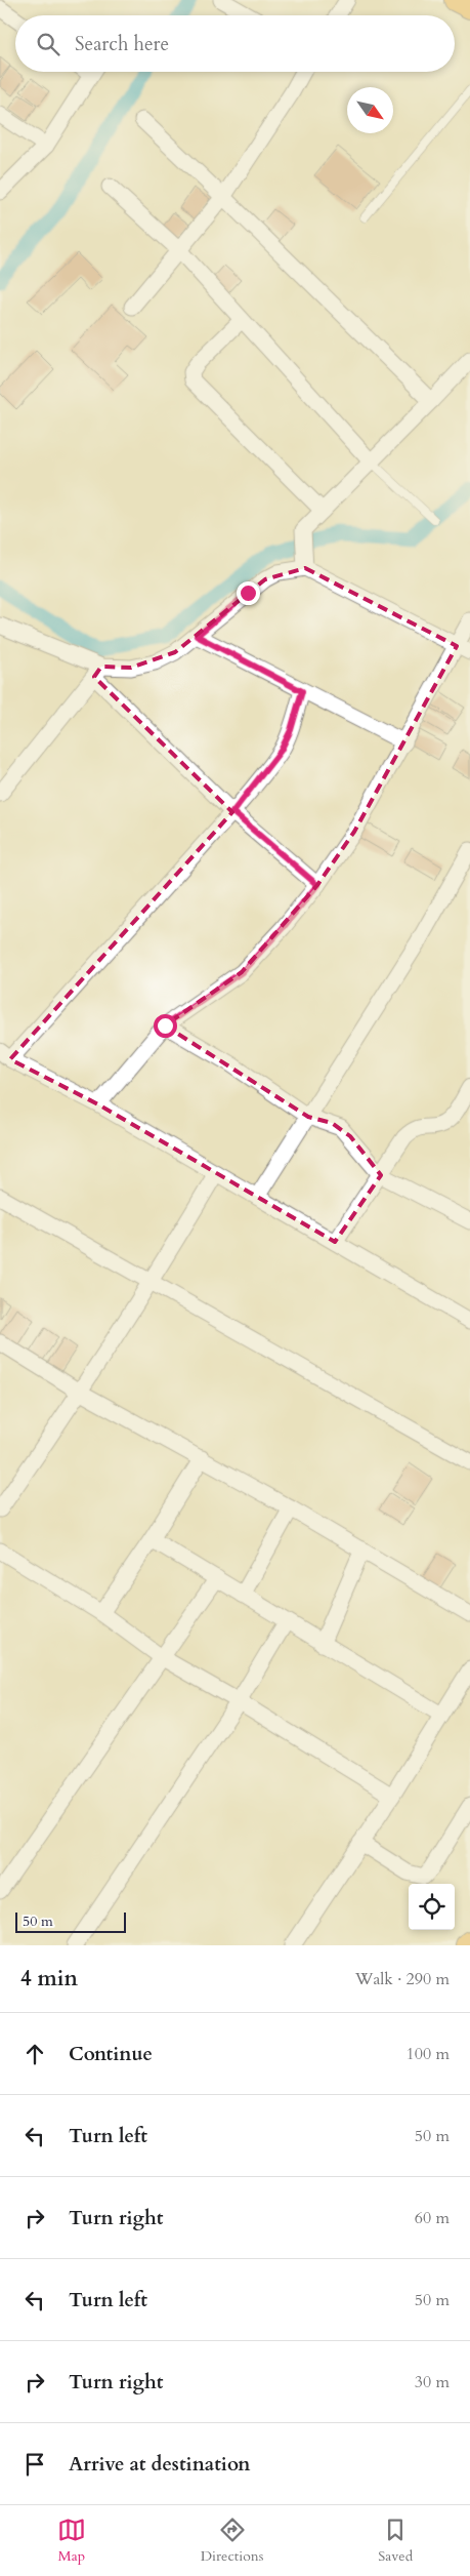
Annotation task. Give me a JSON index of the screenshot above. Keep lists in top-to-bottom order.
{
  "scale_bar": "50 m",
  "north": "bottom right",
  "page": {
    "search": "Search here",
    "scale": "50 m",
    "heading": ["4 min", "Walk · 290 m"],
    "list": [
      ["Continue", "100 m"],
      ["Turn left", "50 m"],
      ["Turn right", "60 m"],
      ["Turn left", "50 m"],
      ["Turn right", "30 m"],
      "Arrive at destination"
    ],
    "nav": ["Map", "Directions", "Saved"]
  }
}
